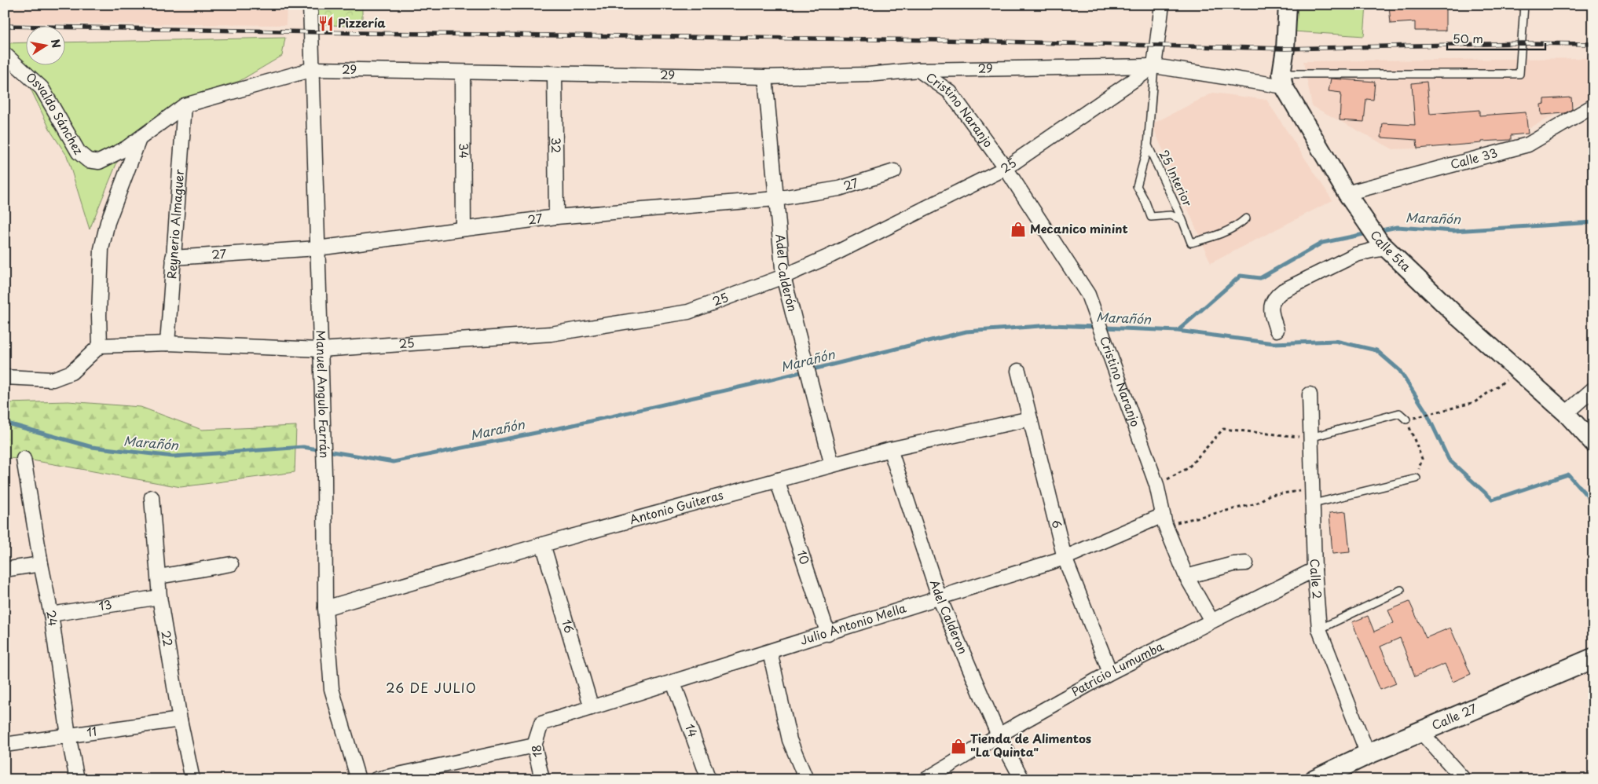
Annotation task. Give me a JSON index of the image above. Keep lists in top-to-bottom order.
{
  "streets": {
    "main road": ["Calle 27"],
    "street": [
      "29",
      "Cristino Naranjo",
      "Osvaldo Sánchez",
      "32",
      "34",
      "Calle 33",
      "25",
      "27",
      "Reynerio Almaguer",
      "Calle 5ta",
      "Adel Calderón",
      "Manuel Angulo Farrán",
      "Antonio Guiteras",
      "6",
      "10",
      "Calle 2",
      "13",
      "Adel Calderon",
      "24",
      "Julio Antonio Mella",
      "16",
      "22",
      "Patricio Lumumba",
      "14",
      "11",
      "18"
    ],
    "lane": ["25 Interior"]
  },
  "crossings": [
    ["29", "Cristino Naranjo"],
    ["29", "Osvaldo Sánchez"],
    ["29", "32"],
    ["29", "34"],
    ["29", "25"],
    ["29", "25 Interior"],
    ["29", "Reynerio Almaguer"],
    ["29", "Adel Calderón"],
    ["29", "Manuel Angulo Farrán"],
    ["Cristino Naranjo", "25"],
    ["Cristino Naranjo", "Julio Antonio Mella"],
    ["Cristino Naranjo", "Patricio Lumumba"],
    ["Osvaldo Sánchez", "Reynerio Almaguer"],
    ["32", "27"],
    ["34", "27"],
    ["Calle 33", "Calle 5ta"],
    ["25", "25 Interior"],
    ["25", "Reynerio Almaguer"],
    ["25", "Adel Calderón"],
    ["25", "Manuel Angulo Farrán"],
    ["27", "Reynerio Almaguer"],
    ["27", "Adel Calderón"],
    ["27", "Manuel Angulo Farrán"],
    ["Adel Calderón", "Antonio Guiteras"],
    ["Manuel Angulo Farrán", "Antonio Guiteras"],
    ["Antonio Guiteras", "6"],
    ["Antonio Guiteras", "10"],
    ["Antonio Guiteras", "Adel Calderon"],
    ["Antonio Guiteras", "16"],
    ["6", "Julio Antonio Mella"],
    ["6", "Patricio Lumumba"],
    ["10", "Julio Antonio Mella"],
    ["Calle 2", "Patricio Lumumba"],
    ["Calle 2", "Calle 27"],
    ["13", "24"],
    ["13", "22"],
    ["Adel Calderon", "Julio Antonio Mella"],
    ["Adel Calderon", "Patricio Lumumba"],
    ["24", "11"],
    ["Julio Antonio Mella", "16"],
    ["Julio Antonio Mella", "14"],
    ["Julio Antonio Mella", "18"],
    ["22", "11"]
  ],
  "districts": ["26 DE JULIO"],
  "water": ["Marañón"],
  "places": {
    "restaurant": ["Pizzería"],
    "shop": ["Mecanico minint", "Tienda de Alimentos \"La Quinta\""]
  },
  "scale_bar": "50 m",
  "north": "right"
}
